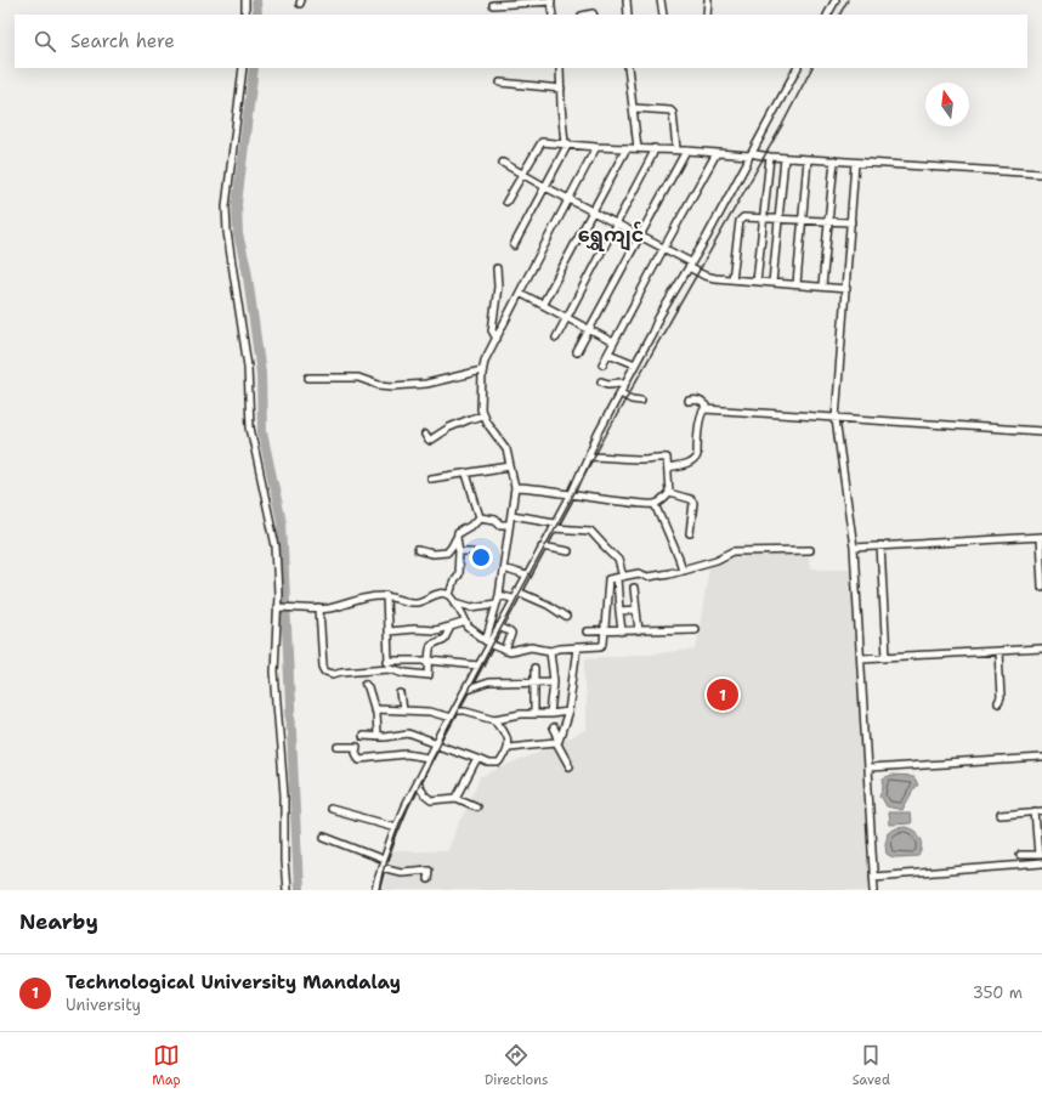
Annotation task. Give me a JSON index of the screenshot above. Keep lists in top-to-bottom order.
{
  "districts": ["ရွှေကျင်"],
  "north": "top",
  "page": {
    "search": "Search here",
    "pins": "1",
    "heading": "Nearby",
    "list": [
      {
        "mark": "1",
        "name": "Technological University Mandalay",
        "note": "University",
        "value": "350 m"
      }
    ],
    "nav": ["Map", "Directions", "Saved"]
  }
}
